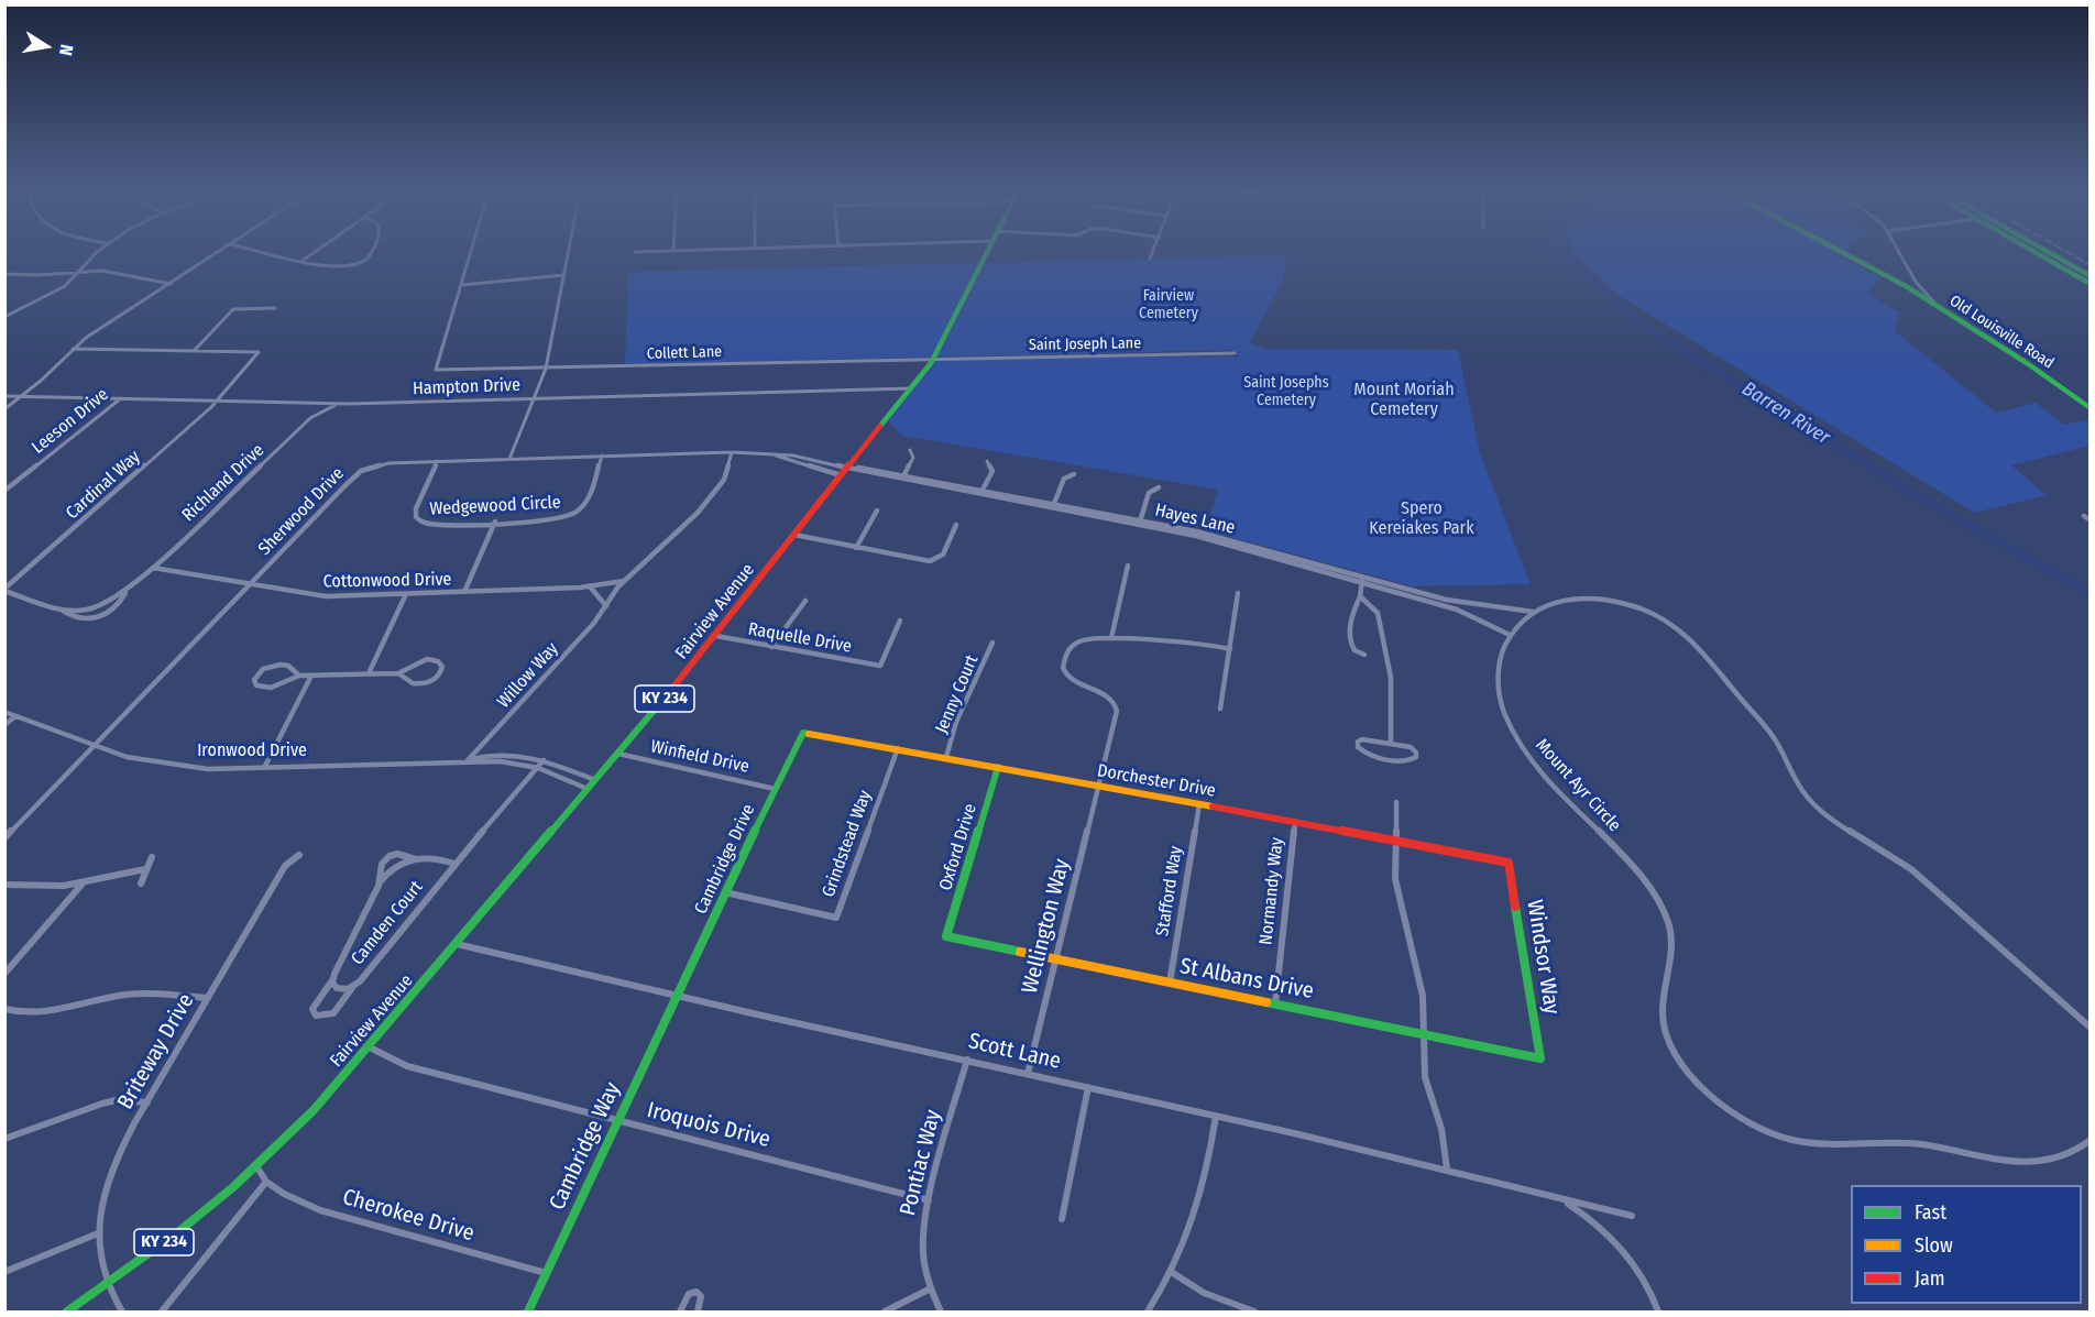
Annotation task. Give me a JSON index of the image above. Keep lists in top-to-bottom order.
{
  "streets": {
    "street": [
      "Old Louisville Road",
      "Saint Joseph Lane",
      "Collett Lane",
      "Hampton Drive",
      "Leeson Drive",
      "Richland Drive",
      "Cardinal Way",
      "Wedgewood Circle",
      "Sherwood Drive",
      "Hayes Lane",
      "Cottonwood Drive",
      "Fairview Avenue",
      "Raquelle Drive",
      "Willow Way",
      "Jenny Court",
      "KY 234",
      "Ironwood Drive",
      "Winfield Drive",
      "Dorchester Drive",
      "Mount Ayr Circle",
      "Grindstead Way",
      "Oxford Drive",
      "Cambridge Drive",
      "Stafford Way",
      "Normandy Way",
      "Camden Court",
      "Wellington Way",
      "Windsor Way",
      "St Albans Drive",
      "Briteway Drive",
      "Scott Lane",
      "Iroquois Drive",
      "Cambridge Way",
      "Pontiac Way",
      "Cherokee Drive"
    ]
  },
  "crossings": [
    ["Saint Joseph Lane", "Collett Lane"],
    ["Saint Joseph Lane", "Fairview Avenue"],
    ["Collett Lane", "Fairview Avenue"],
    ["Hampton Drive", "Leeson Drive"],
    ["Hampton Drive", "Richland Drive"],
    ["Hampton Drive", "Cardinal Way"],
    ["Hampton Drive", "Fairview Avenue"],
    ["Richland Drive", "Cottonwood Drive"],
    ["Wedgewood Circle", "Sherwood Drive"],
    ["Sherwood Drive", "Hayes Lane"],
    ["Sherwood Drive", "Cottonwood Drive"],
    ["Sherwood Drive", "Fairview Avenue"],
    ["Sherwood Drive", "Willow Way"],
    ["Sherwood Drive", "Ironwood Drive"],
    ["Hayes Lane", "Fairview Avenue"],
    ["Hayes Lane", "Mount Ayr Circle"],
    ["Cottonwood Drive", "Willow Way"],
    ["Fairview Avenue", "Raquelle Drive"],
    ["Fairview Avenue", "KY 234"],
    ["Fairview Avenue", "Ironwood Drive"],
    ["Fairview Avenue", "Winfield Drive"],
    ["Fairview Avenue", "Scott Lane"],
    ["Fairview Avenue", "Iroquois Drive"],
    ["Willow Way", "Ironwood Drive"],
    ["Jenny Court", "Dorchester Drive"],
    ["KY 234", "Briteway Drive"],
    ["Ironwood Drive", "Camden Court"],
    ["Winfield Drive", "Cambridge Drive"],
    ["Dorchester Drive", "Grindstead Way"],
    ["Dorchester Drive", "Oxford Drive"],
    ["Dorchester Drive", "Cambridge Drive"],
    ["Dorchester Drive", "Stafford Way"],
    ["Dorchester Drive", "Normandy Way"],
    ["Dorchester Drive", "Wellington Way"],
    ["Dorchester Drive", "Windsor Way"],
    ["Grindstead Way", "Cambridge Drive"],
    ["Oxford Drive", "St Albans Drive"],
    ["Cambridge Drive", "Scott Lane"],
    ["Cambridge Drive", "Cambridge Way"],
    ["Stafford Way", "St Albans Drive"],
    ["Normandy Way", "St Albans Drive"],
    ["Wellington Way", "St Albans Drive"],
    ["Wellington Way", "Scott Lane"],
    ["Windsor Way", "St Albans Drive"],
    ["Scott Lane", "Cambridge Way"],
    ["Scott Lane", "Pontiac Way"],
    ["Iroquois Drive", "Cambridge Way"],
    ["Iroquois Drive", "Pontiac Way"],
    ["Cambridge Way", "Cherokee Drive"]
  ],
  "water": ["Barren River"],
  "parks": [
    "Fairview Cemetery",
    "Saint Josephs Cemetery",
    "Mount Moriah Cemetery",
    "Spero Kereiakes Park"
  ],
  "legend": ["Fast", "Slow", "Jam"],
  "north": "right"
}
